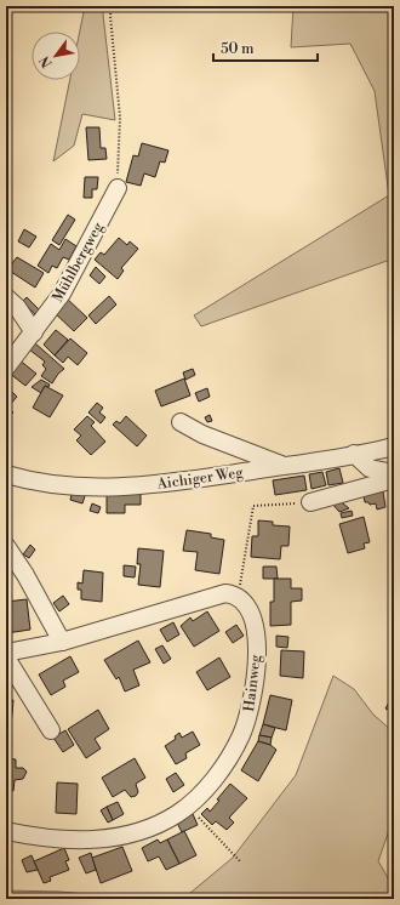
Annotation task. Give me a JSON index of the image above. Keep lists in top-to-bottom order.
{
  "streets": {
    "street": ["Mühlbergweg", "Aichiger Weg", "Hainweg"]
  },
  "scale_bar": "50 m",
  "north": "bottom left"
}
